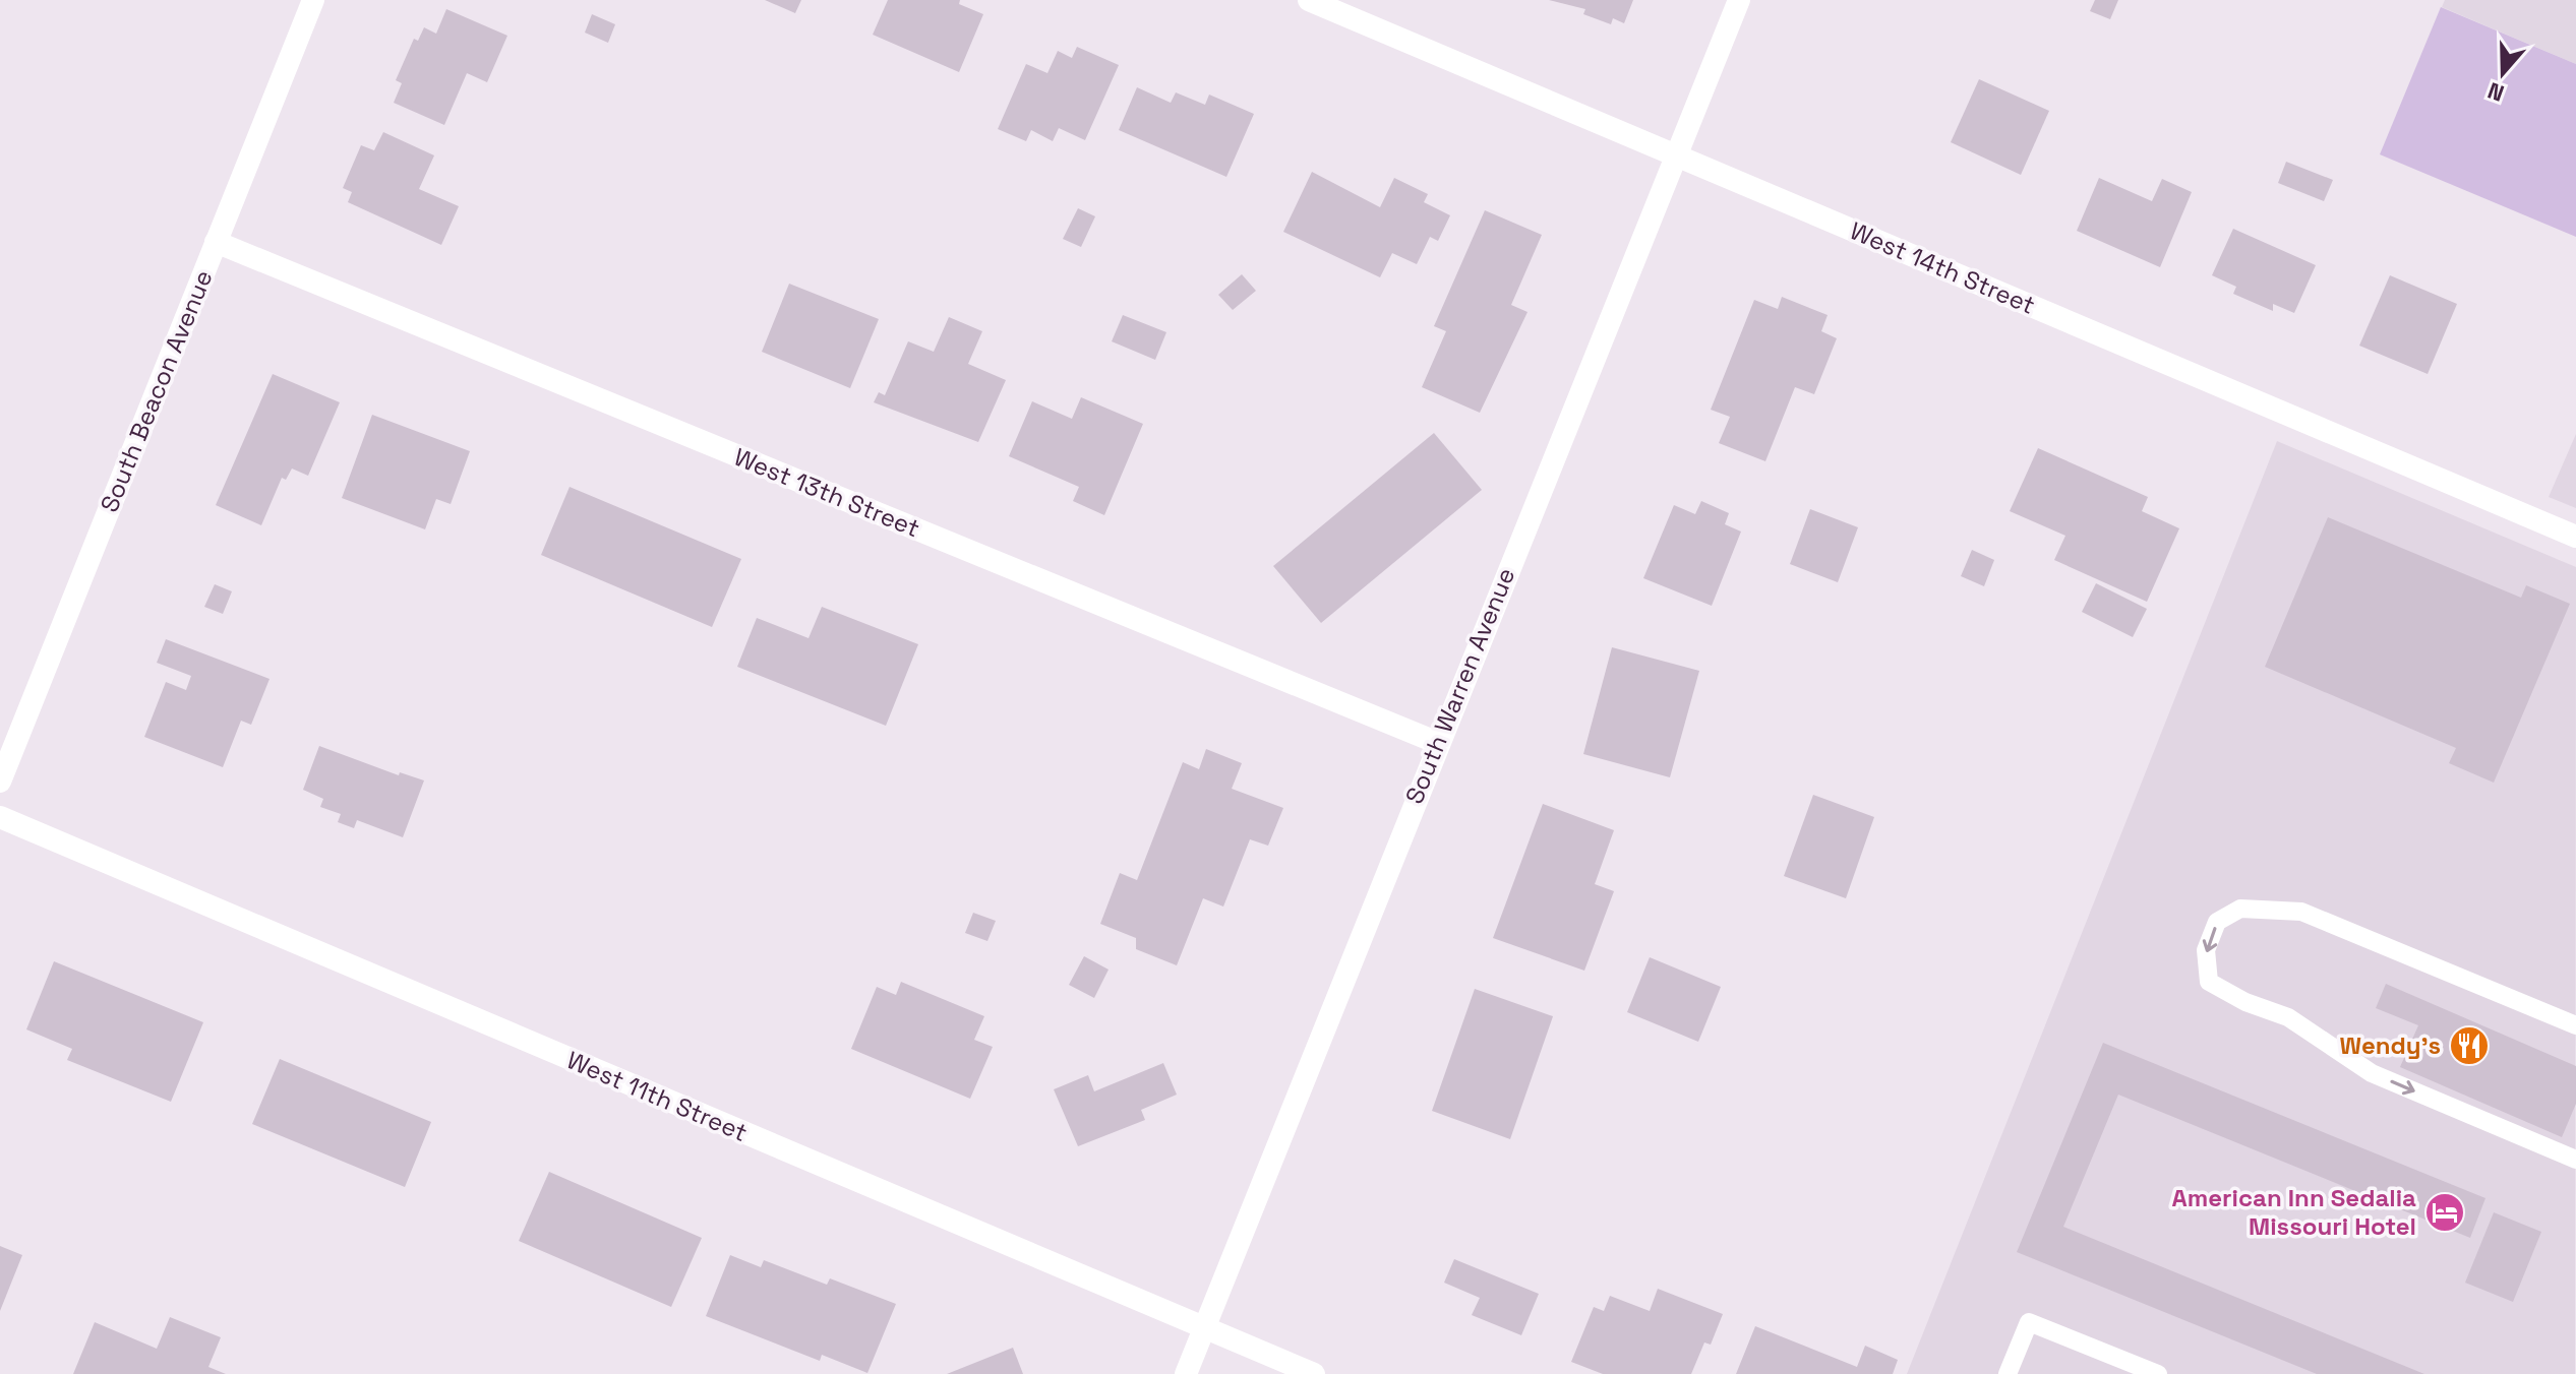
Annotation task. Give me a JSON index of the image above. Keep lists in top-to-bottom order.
{
  "streets": {
    "street": [
      "West 14th Street",
      "South Beacon Avenue",
      "West 13th Street",
      "South Warren Avenue",
      "West 11th Street"
    ]
  },
  "crossings": [
    ["West 14th Street", "South Warren Avenue"],
    ["South Beacon Avenue", "West 13th Street"],
    ["West 13th Street", "South Warren Avenue"],
    ["South Warren Avenue", "West 11th Street"]
  ],
  "places": {
    "restaurant": ["Wendy's"],
    "hotel": ["American Inn Sedalia Missouri Hotel"]
  },
  "north": "bottom"
}
